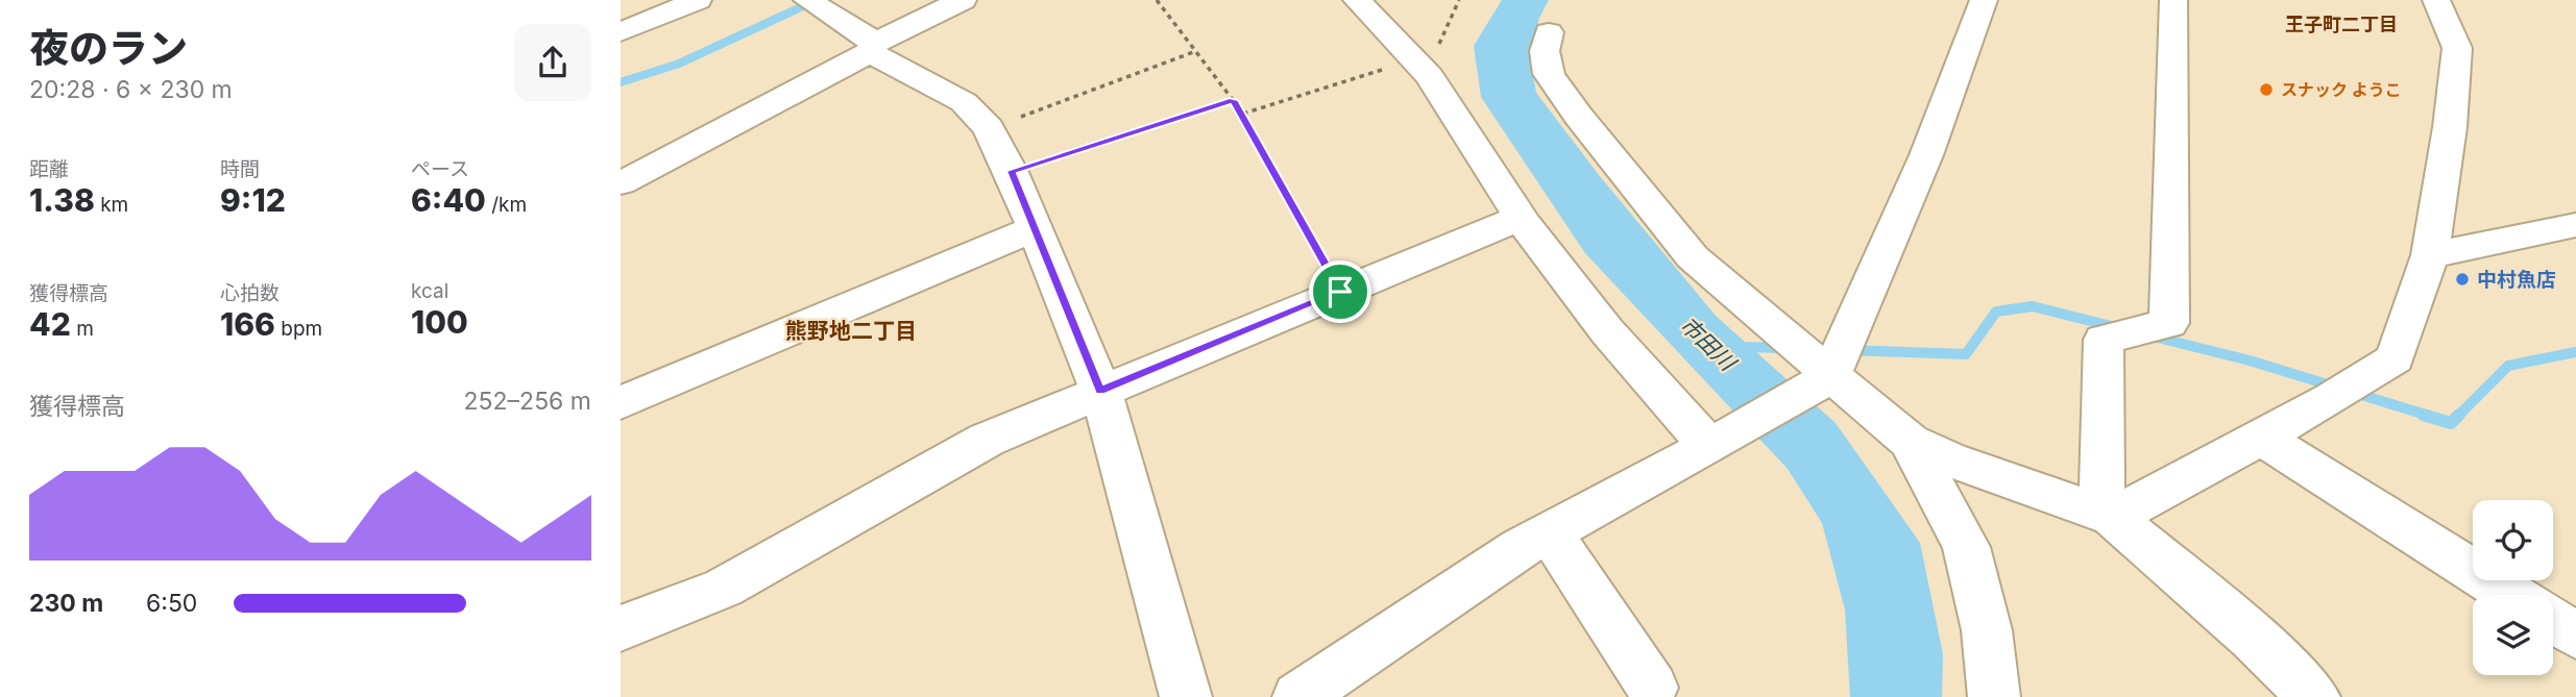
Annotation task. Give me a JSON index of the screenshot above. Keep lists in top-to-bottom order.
{
  "districts": ["王子町二丁目", "熊野地二丁目"],
  "water": ["市田川"],
  "places": ["スナック ようこ", "中村魚店"],
  "page": {
    "heading": ["夜のラン", "20:28 · 6 × 230 m"],
    "stats": [
      ["距離", "1.38 km"],
      ["時間", "9:12"],
      ["ペース", "6:40 /km"],
      ["獲得標高", "42 m"],
      ["心拍数", "166 bpm"],
      ["kcal", "100"]
    ],
    "chart": ["獲得標高", "252–256 m"],
    "list": [
      {
        "name": "230 m",
        "note": "6:50"
      }
    ]
  }
}
